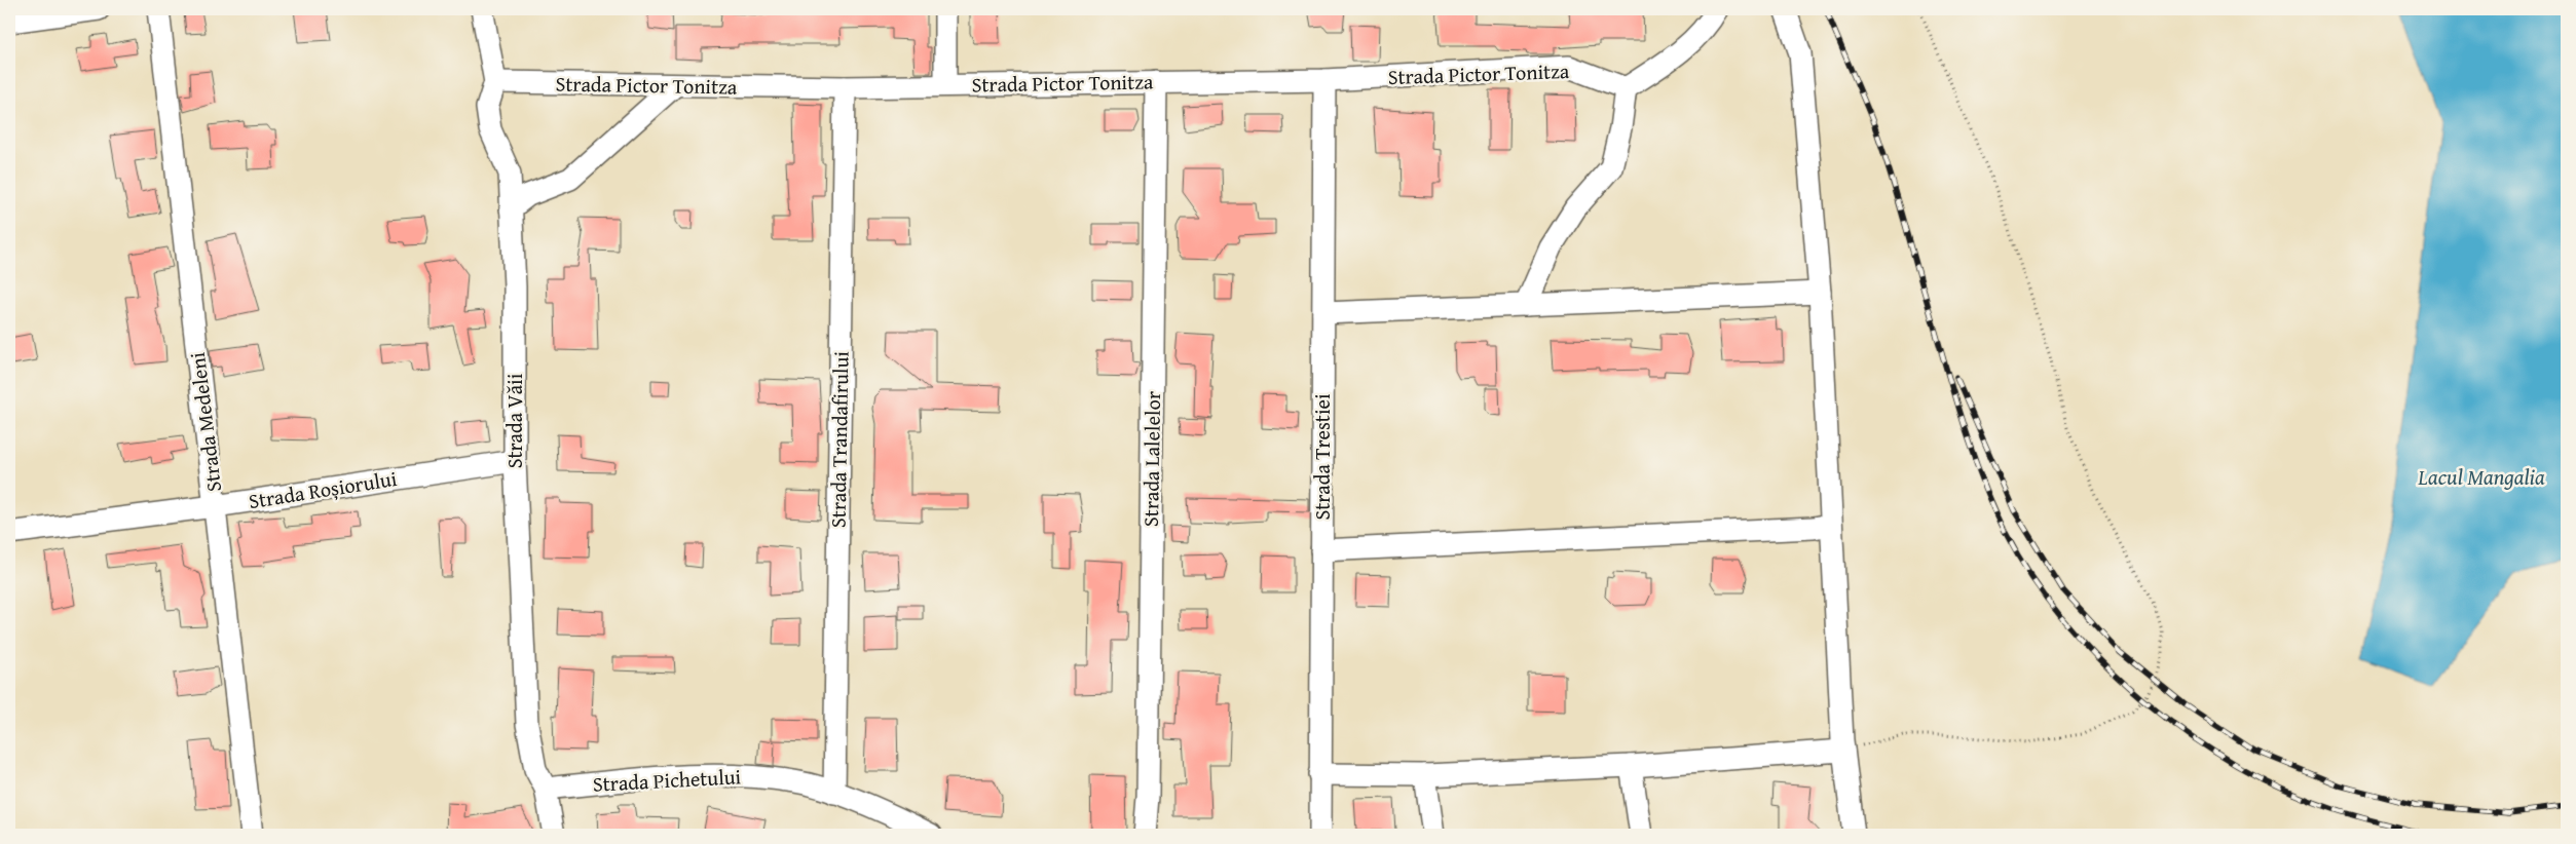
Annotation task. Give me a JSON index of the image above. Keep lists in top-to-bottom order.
{
  "streets": {
    "street": [
      "Strada Pictor Tonitza",
      "Strada Văii",
      "Strada Medeleni",
      "Strada Trandafirului",
      "Strada Trestiei",
      "Strada Lalelelor",
      "Strada Roșiorului",
      "Strada Pichetului"
    ]
  },
  "crossings": [
    ["Strada Pictor Tonitza", "Strada Văii"],
    ["Strada Pictor Tonitza", "Strada Trandafirului"],
    ["Strada Pictor Tonitza", "Strada Trestiei"],
    ["Strada Pictor Tonitza", "Strada Lalelelor"],
    ["Strada Văii", "Strada Roșiorului"],
    ["Strada Văii", "Strada Pichetului"],
    ["Strada Medeleni", "Strada Roșiorului"],
    ["Strada Trandafirului", "Strada Pichetului"]
  ],
  "water": ["Lacul Mangalia"]
}
